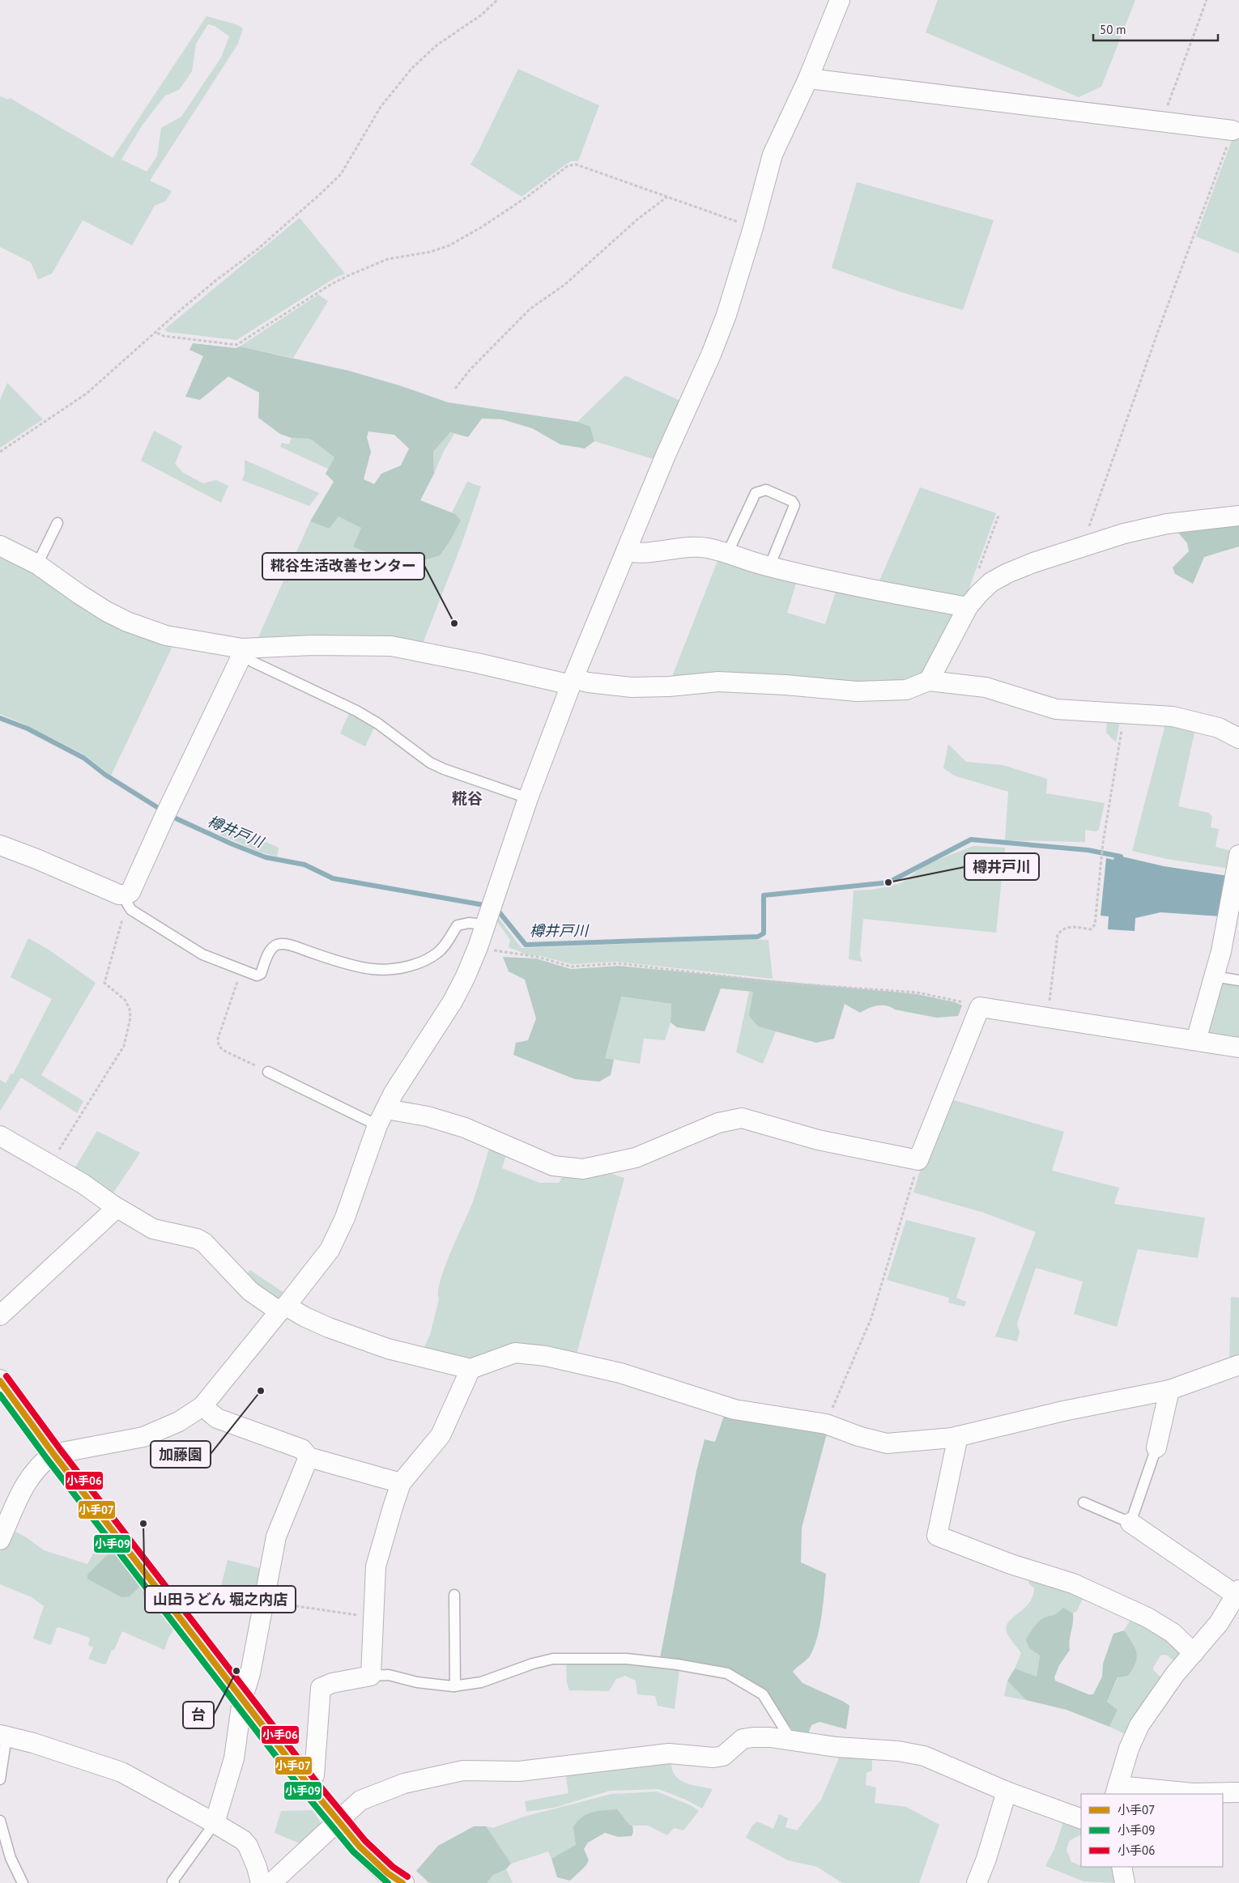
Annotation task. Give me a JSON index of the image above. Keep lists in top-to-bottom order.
{
  "districts": ["糀谷"],
  "water": ["樽井戸川"],
  "places": [
    "糀谷生活改善センター",
    "樽井戸川",
    "加藤園",
    "山田うどん 堀之内店",
    "台"
  ],
  "lines": ["transit line 小手06", "transit line 小手07", "transit line 小手09"],
  "legend": ["小手07", "小手09", "小手06"],
  "scale_bar": "50 m"
}
